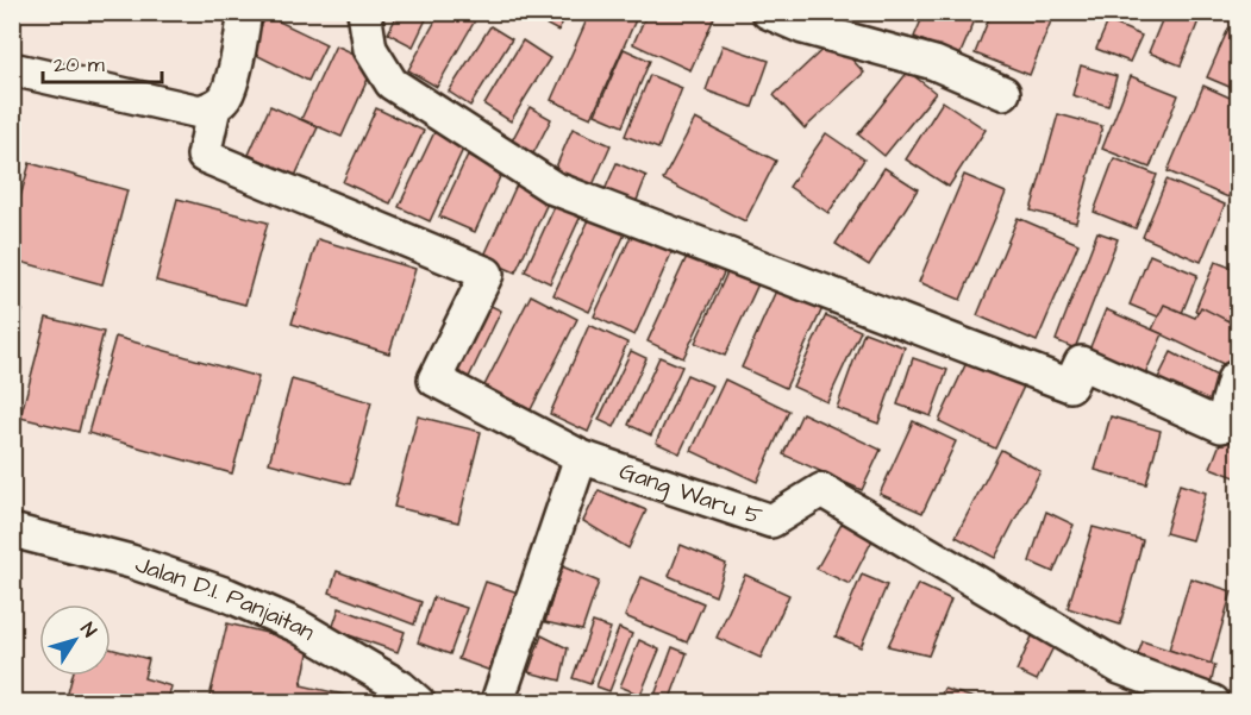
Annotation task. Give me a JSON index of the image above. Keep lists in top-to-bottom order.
{
  "streets": {
    "street": ["Gang Waru 5", "Jalan D.I. Panjaitan"]
  },
  "scale_bar": "20 m",
  "north": "top right"
}
